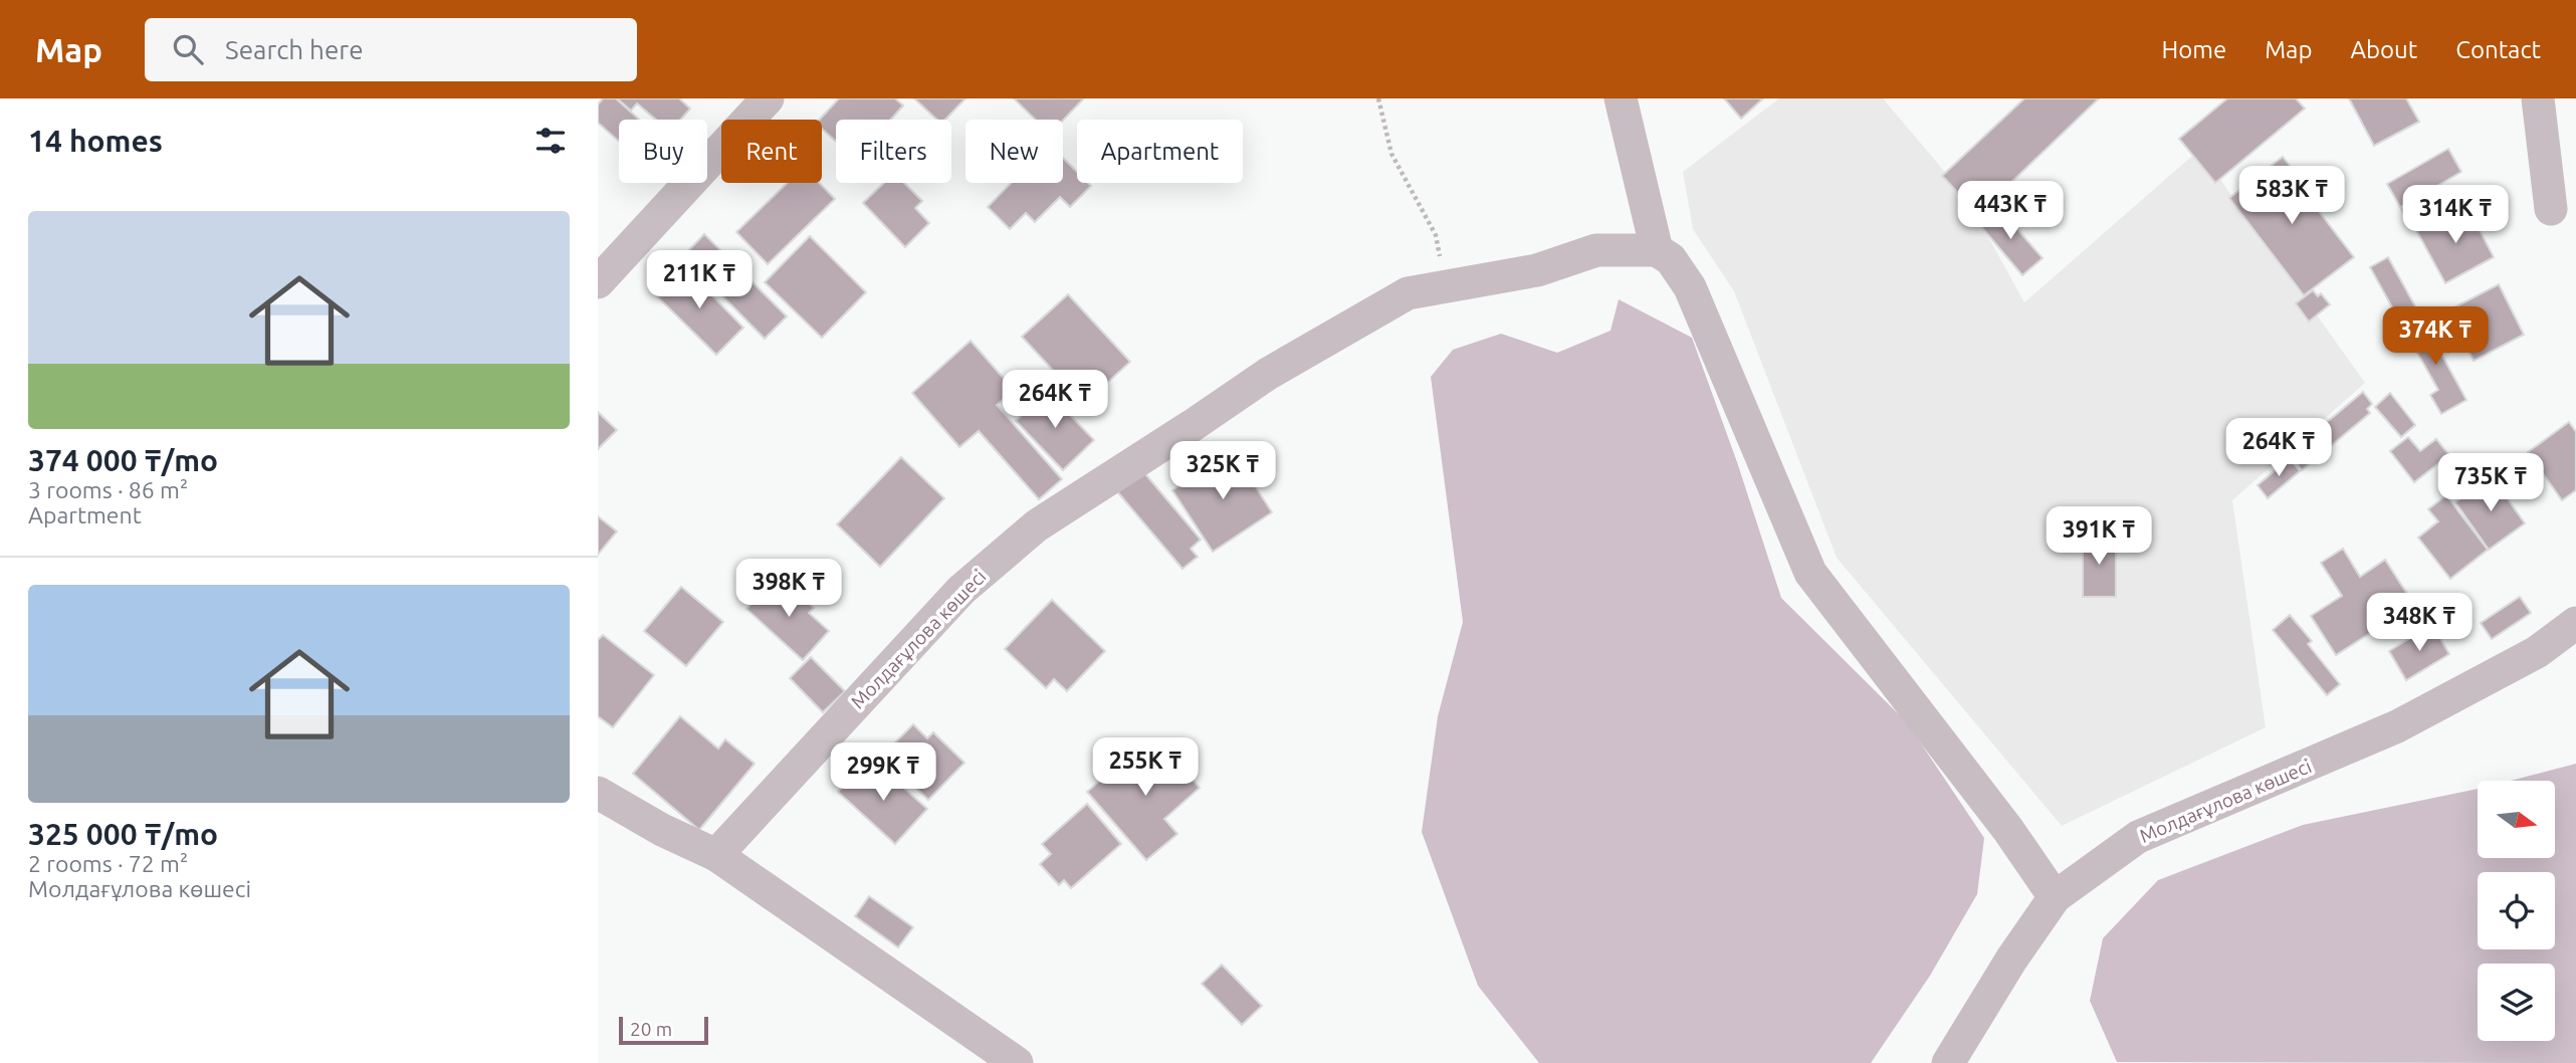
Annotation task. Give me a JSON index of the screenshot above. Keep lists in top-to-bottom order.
{
  "streets": {
    "street": ["Молдағұлова көшесі"]
  },
  "scale_bar": "20 m",
  "north": "right",
  "page": {
    "header": "Map",
    "search": "Search here",
    "nav": [
      "Home",
      "Map",
      "About",
      "Contact"
    ],
    "heading": "14 homes",
    "chip": [
      "Buy",
      "Rent",
      "Filters",
      "New",
      "Apartment"
    ],
    "price": [
      "583K ₸",
      "443K ₸",
      "314K ₸",
      "211K ₸",
      "374K ₸",
      "264K ₸",
      "264K ₸",
      "325K ₸",
      "735K ₸",
      "391K ₸",
      "398K ₸",
      "348K ₸",
      "255K ₸",
      "299K ₸"
    ],
    "list": [
      {
        "name": "374 000 ₸/mo",
        "note": "3 rooms · 86 m² · Apartment"
      },
      {
        "name": "325 000 ₸/mo",
        "note": "2 rooms · 72 m² · Молдағұлова көшесі"
      }
    ],
    "scale": "20 m"
  }
}
